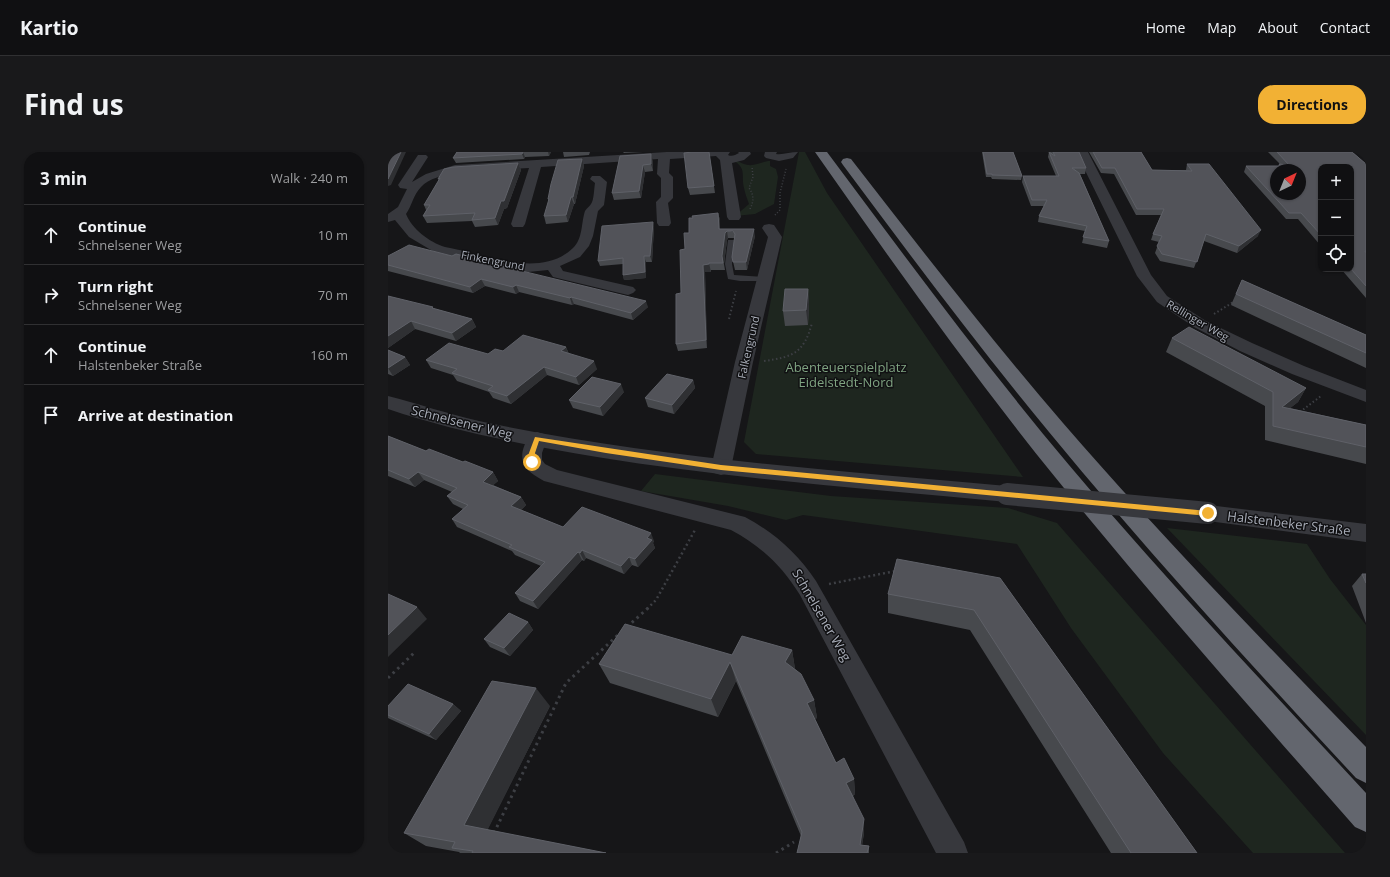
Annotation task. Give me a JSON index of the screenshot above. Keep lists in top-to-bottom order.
{
  "streets": {
    "street": [
      "Finkengrund",
      "Rellinger Weg",
      "Falkengrund",
      "Schnelsener Weg",
      "Halstenbeker Straße"
    ]
  },
  "crossings": [
    ["Falkengrund", "Schnelsener Weg"],
    ["Falkengrund", "Halstenbeker Straße"],
    ["Schnelsener Weg", "Halstenbeker Straße"]
  ],
  "parks": ["Abenteuerspielplatz Eidelstedt-Nord"],
  "north": "top right",
  "page": {
    "header": "Kartio",
    "nav": [
      "Home",
      "Map",
      "About",
      "Contact"
    ],
    "title": "Find us",
    "buttons": "Directions",
    "heading": ["3 min", "Walk · 240 m"],
    "map_buttons": ["+", "−"],
    "list": [
      ["Continue", "Schnelsener Weg", "10 m"],
      ["Turn right", "Schnelsener Weg", "70 m"],
      ["Continue", "Halstenbeker Straße", "160 m"],
      "Arrive at destination"
    ]
  }
}
